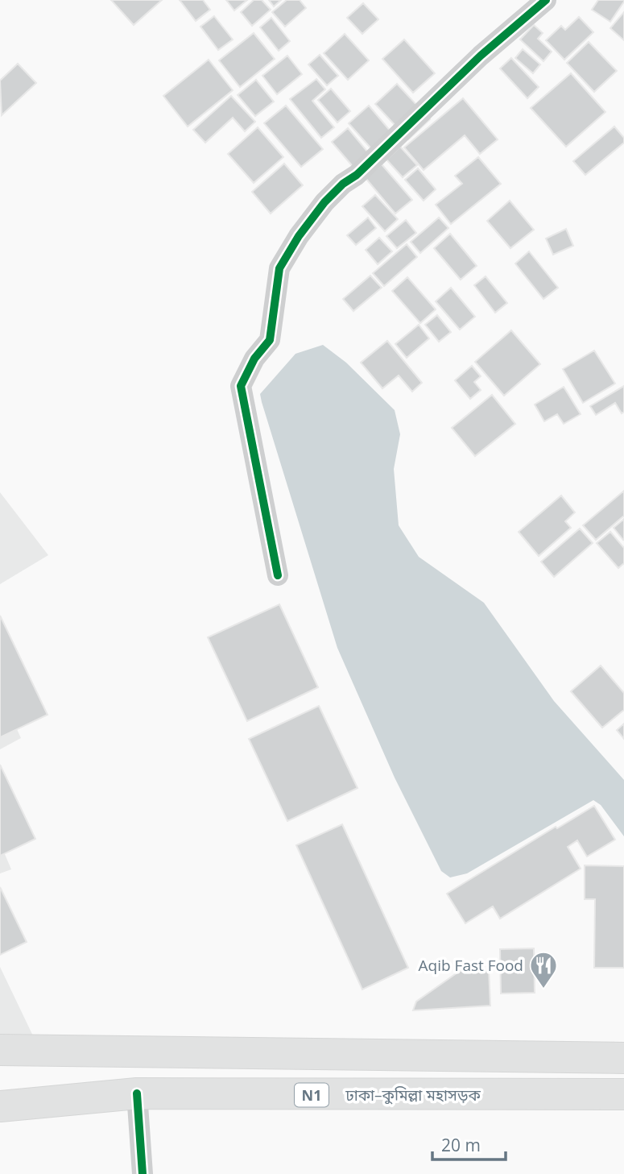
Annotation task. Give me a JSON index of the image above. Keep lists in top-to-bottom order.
{
  "streets": {
    "highway": ["N1", "ঢাকা–কুমিল্লা মহাসড়ক"]
  },
  "places": {
    "restaurant": ["Aqib Fast Food"]
  },
  "scale_bar": "20 m"
}
